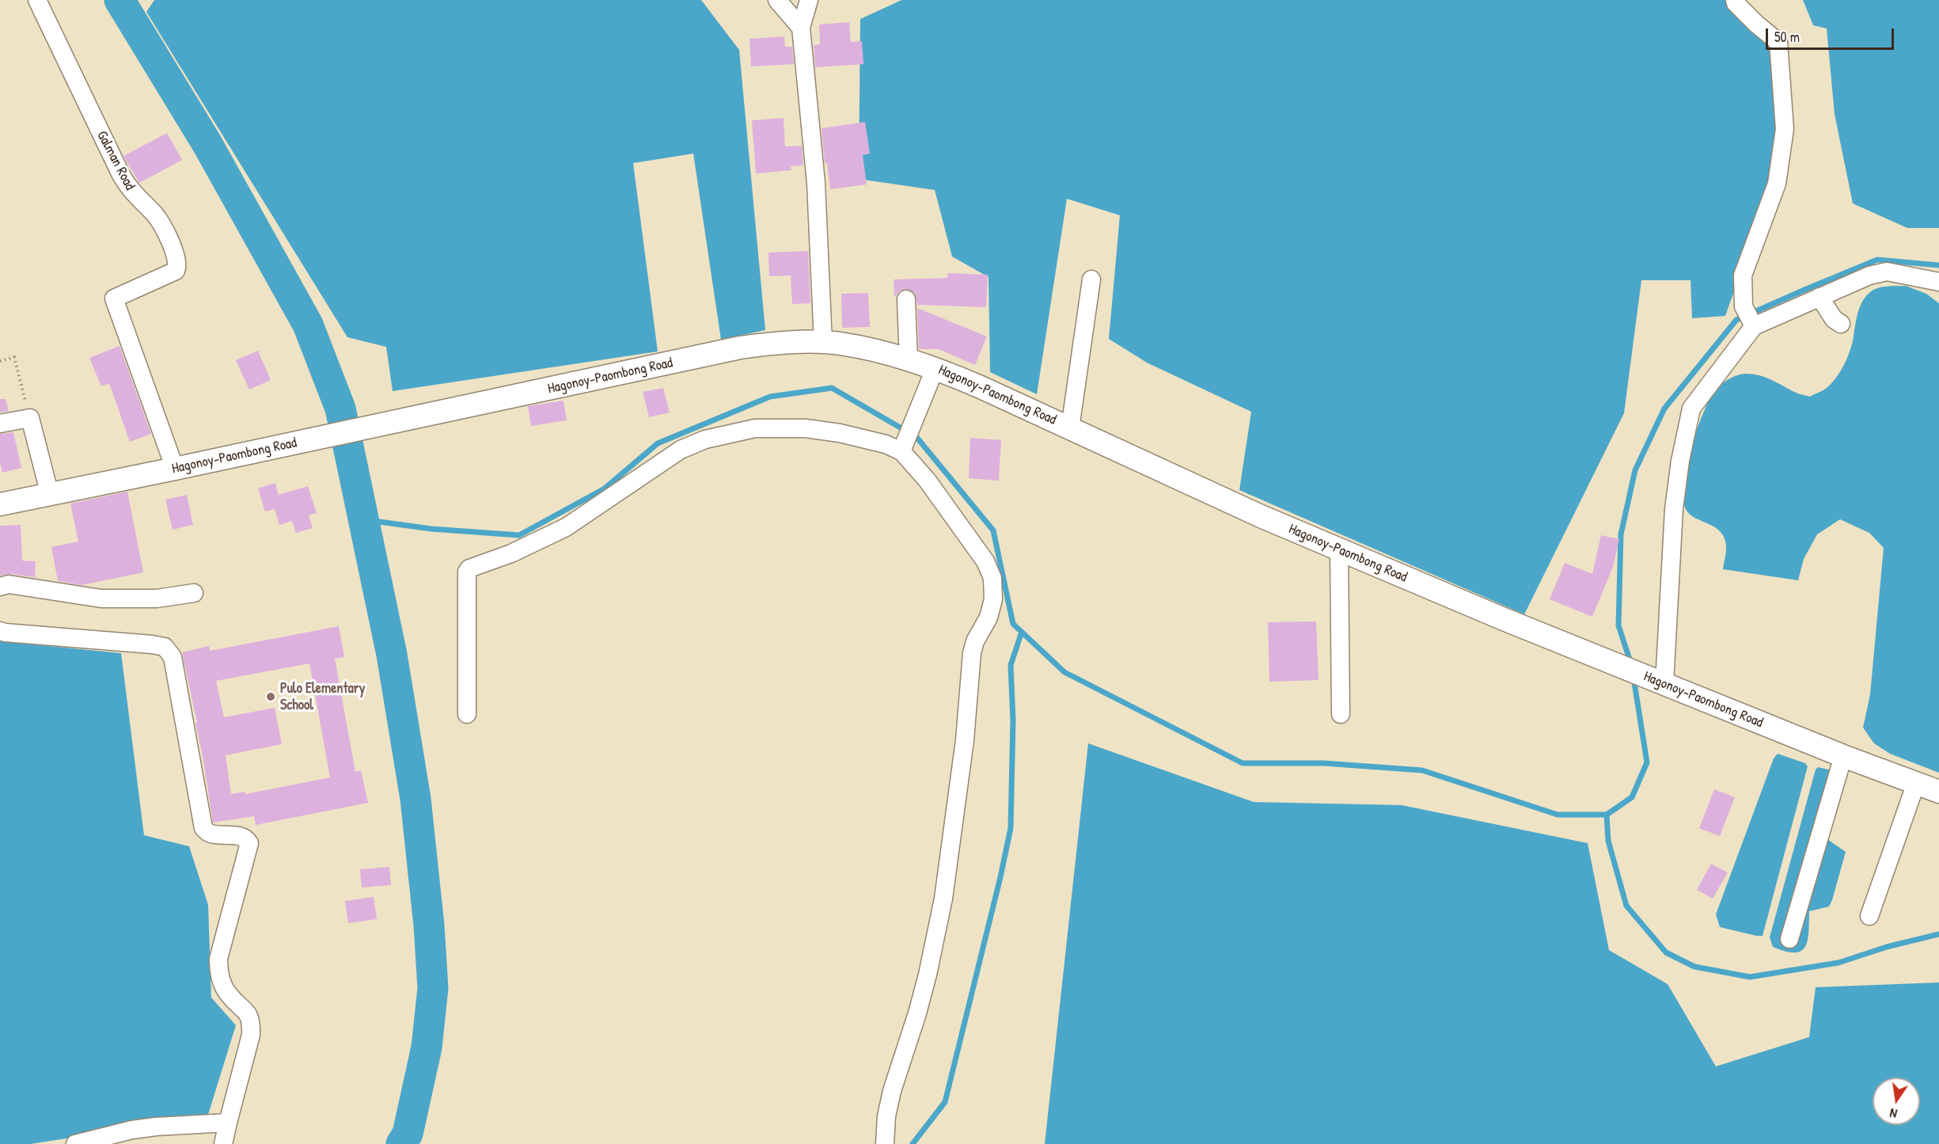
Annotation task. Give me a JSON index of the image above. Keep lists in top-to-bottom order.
{
  "streets": {
    "main road": ["Hagonoy-Paombong Road"],
    "street": ["Galman Road"]
  },
  "crossings": [
    ["Galman Road", "Hagonoy-Paombong Road"]
  ],
  "places": ["Pulo Elementary School"],
  "scale_bar": "50 m",
  "north": "bottom"
}
